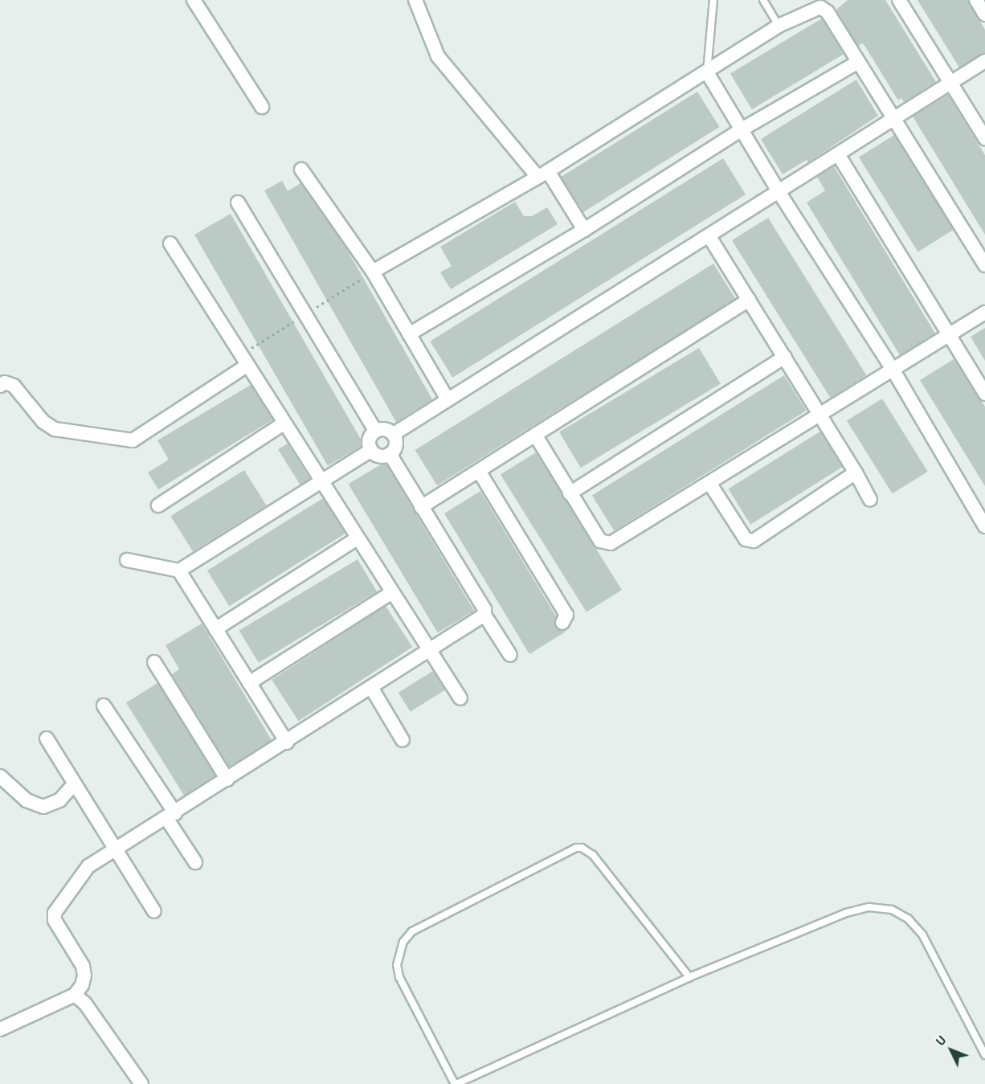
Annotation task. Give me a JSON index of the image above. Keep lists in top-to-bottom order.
{
  "north": "top left"
}
